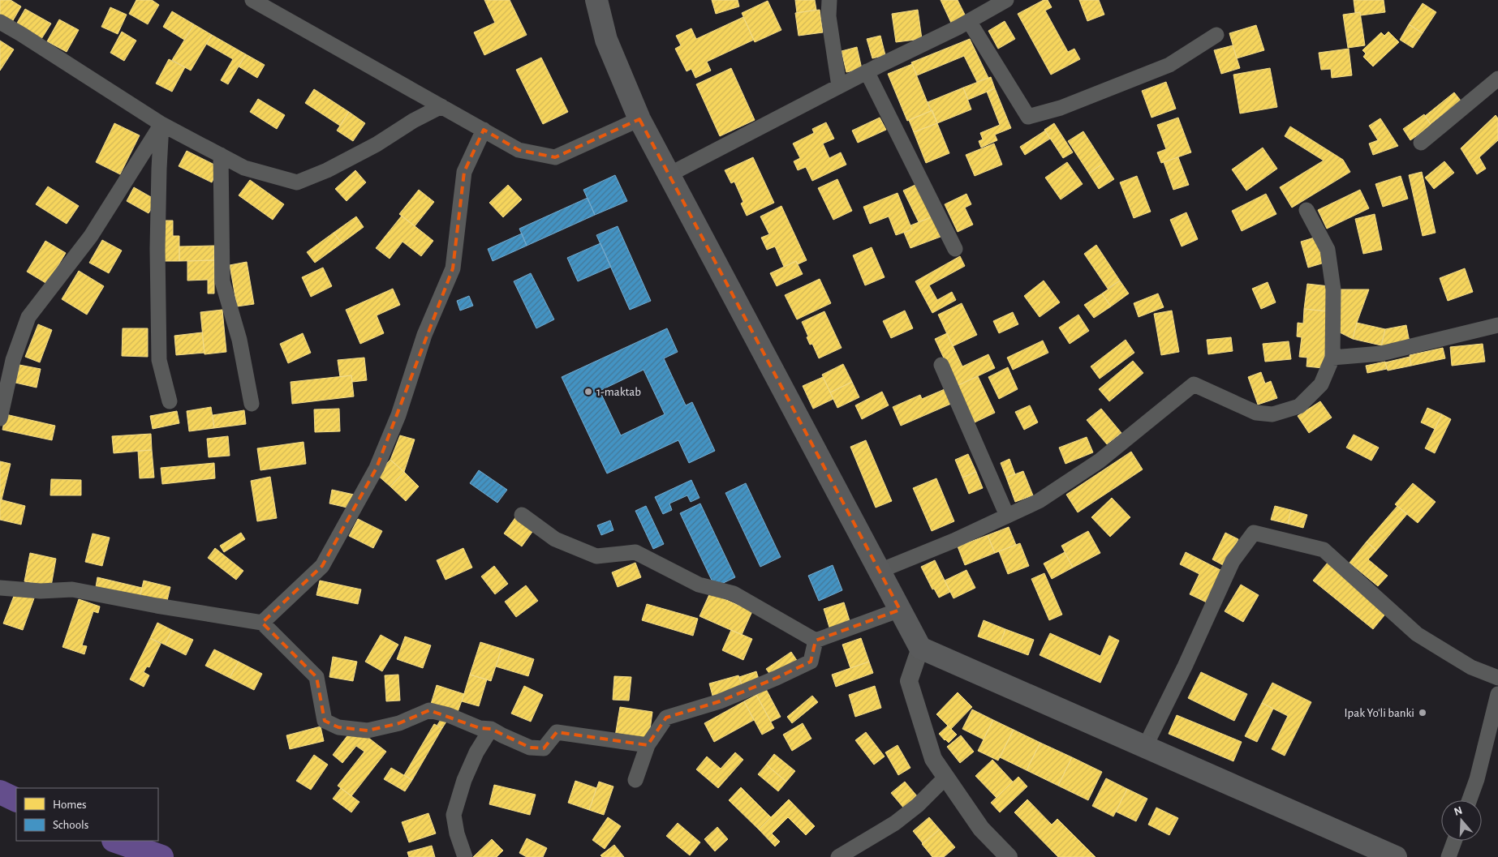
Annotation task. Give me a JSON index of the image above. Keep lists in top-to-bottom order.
{
  "places": ["1-maktab", "Ipak Yo'li banki"],
  "legend": ["Homes", "Schools"],
  "north": "top"
}
